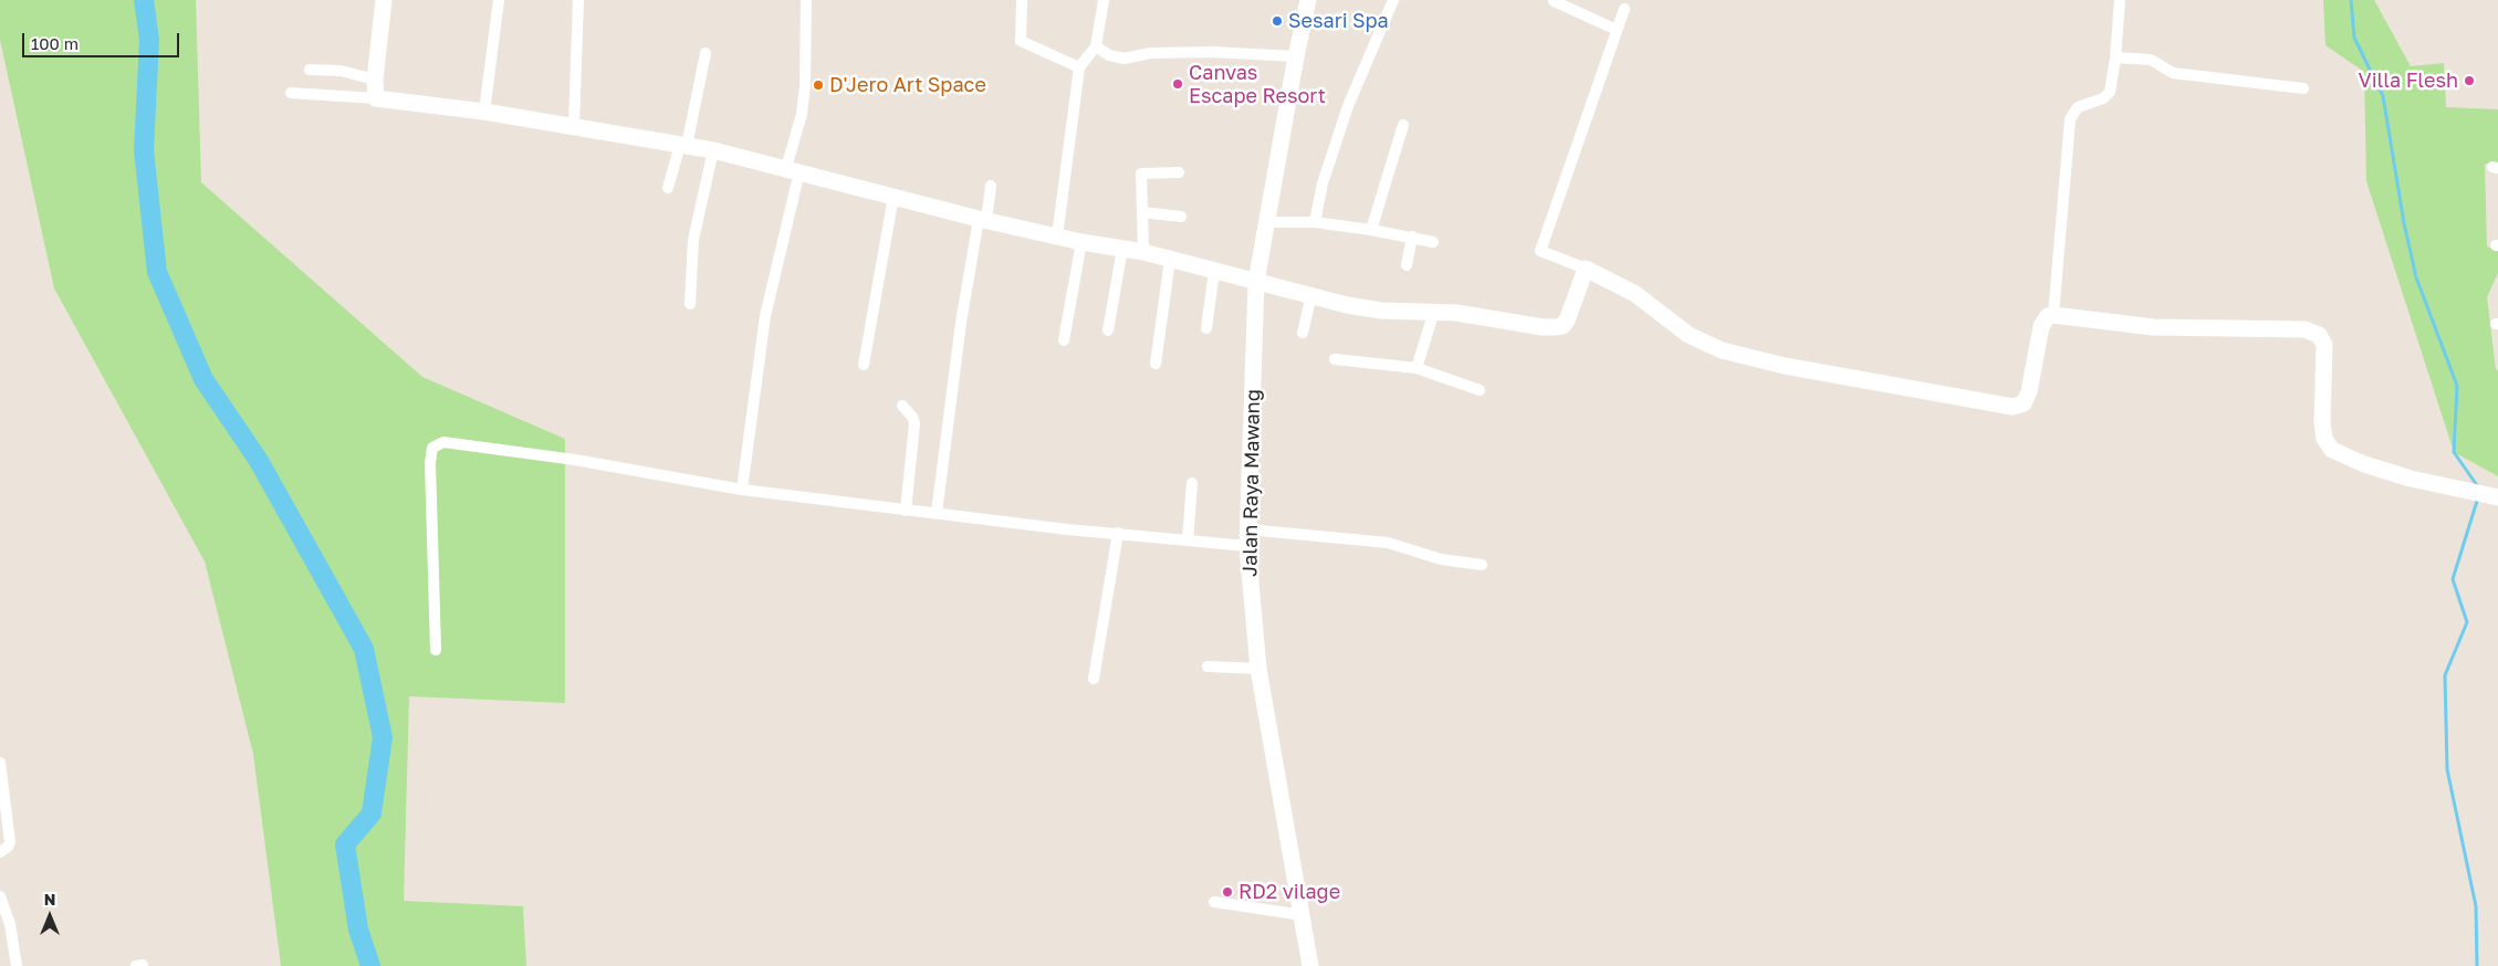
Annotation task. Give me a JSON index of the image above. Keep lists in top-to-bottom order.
{
  "streets": {
    "street": ["Jalan Raya Mawang"]
  },
  "places": [
    "Sesari Spa",
    "Villa Flesh",
    "Canvas Escape Resort",
    "D'Jero Art Space",
    "RD2 vilage"
  ],
  "scale_bar": "100 m",
  "north": "top"
}
